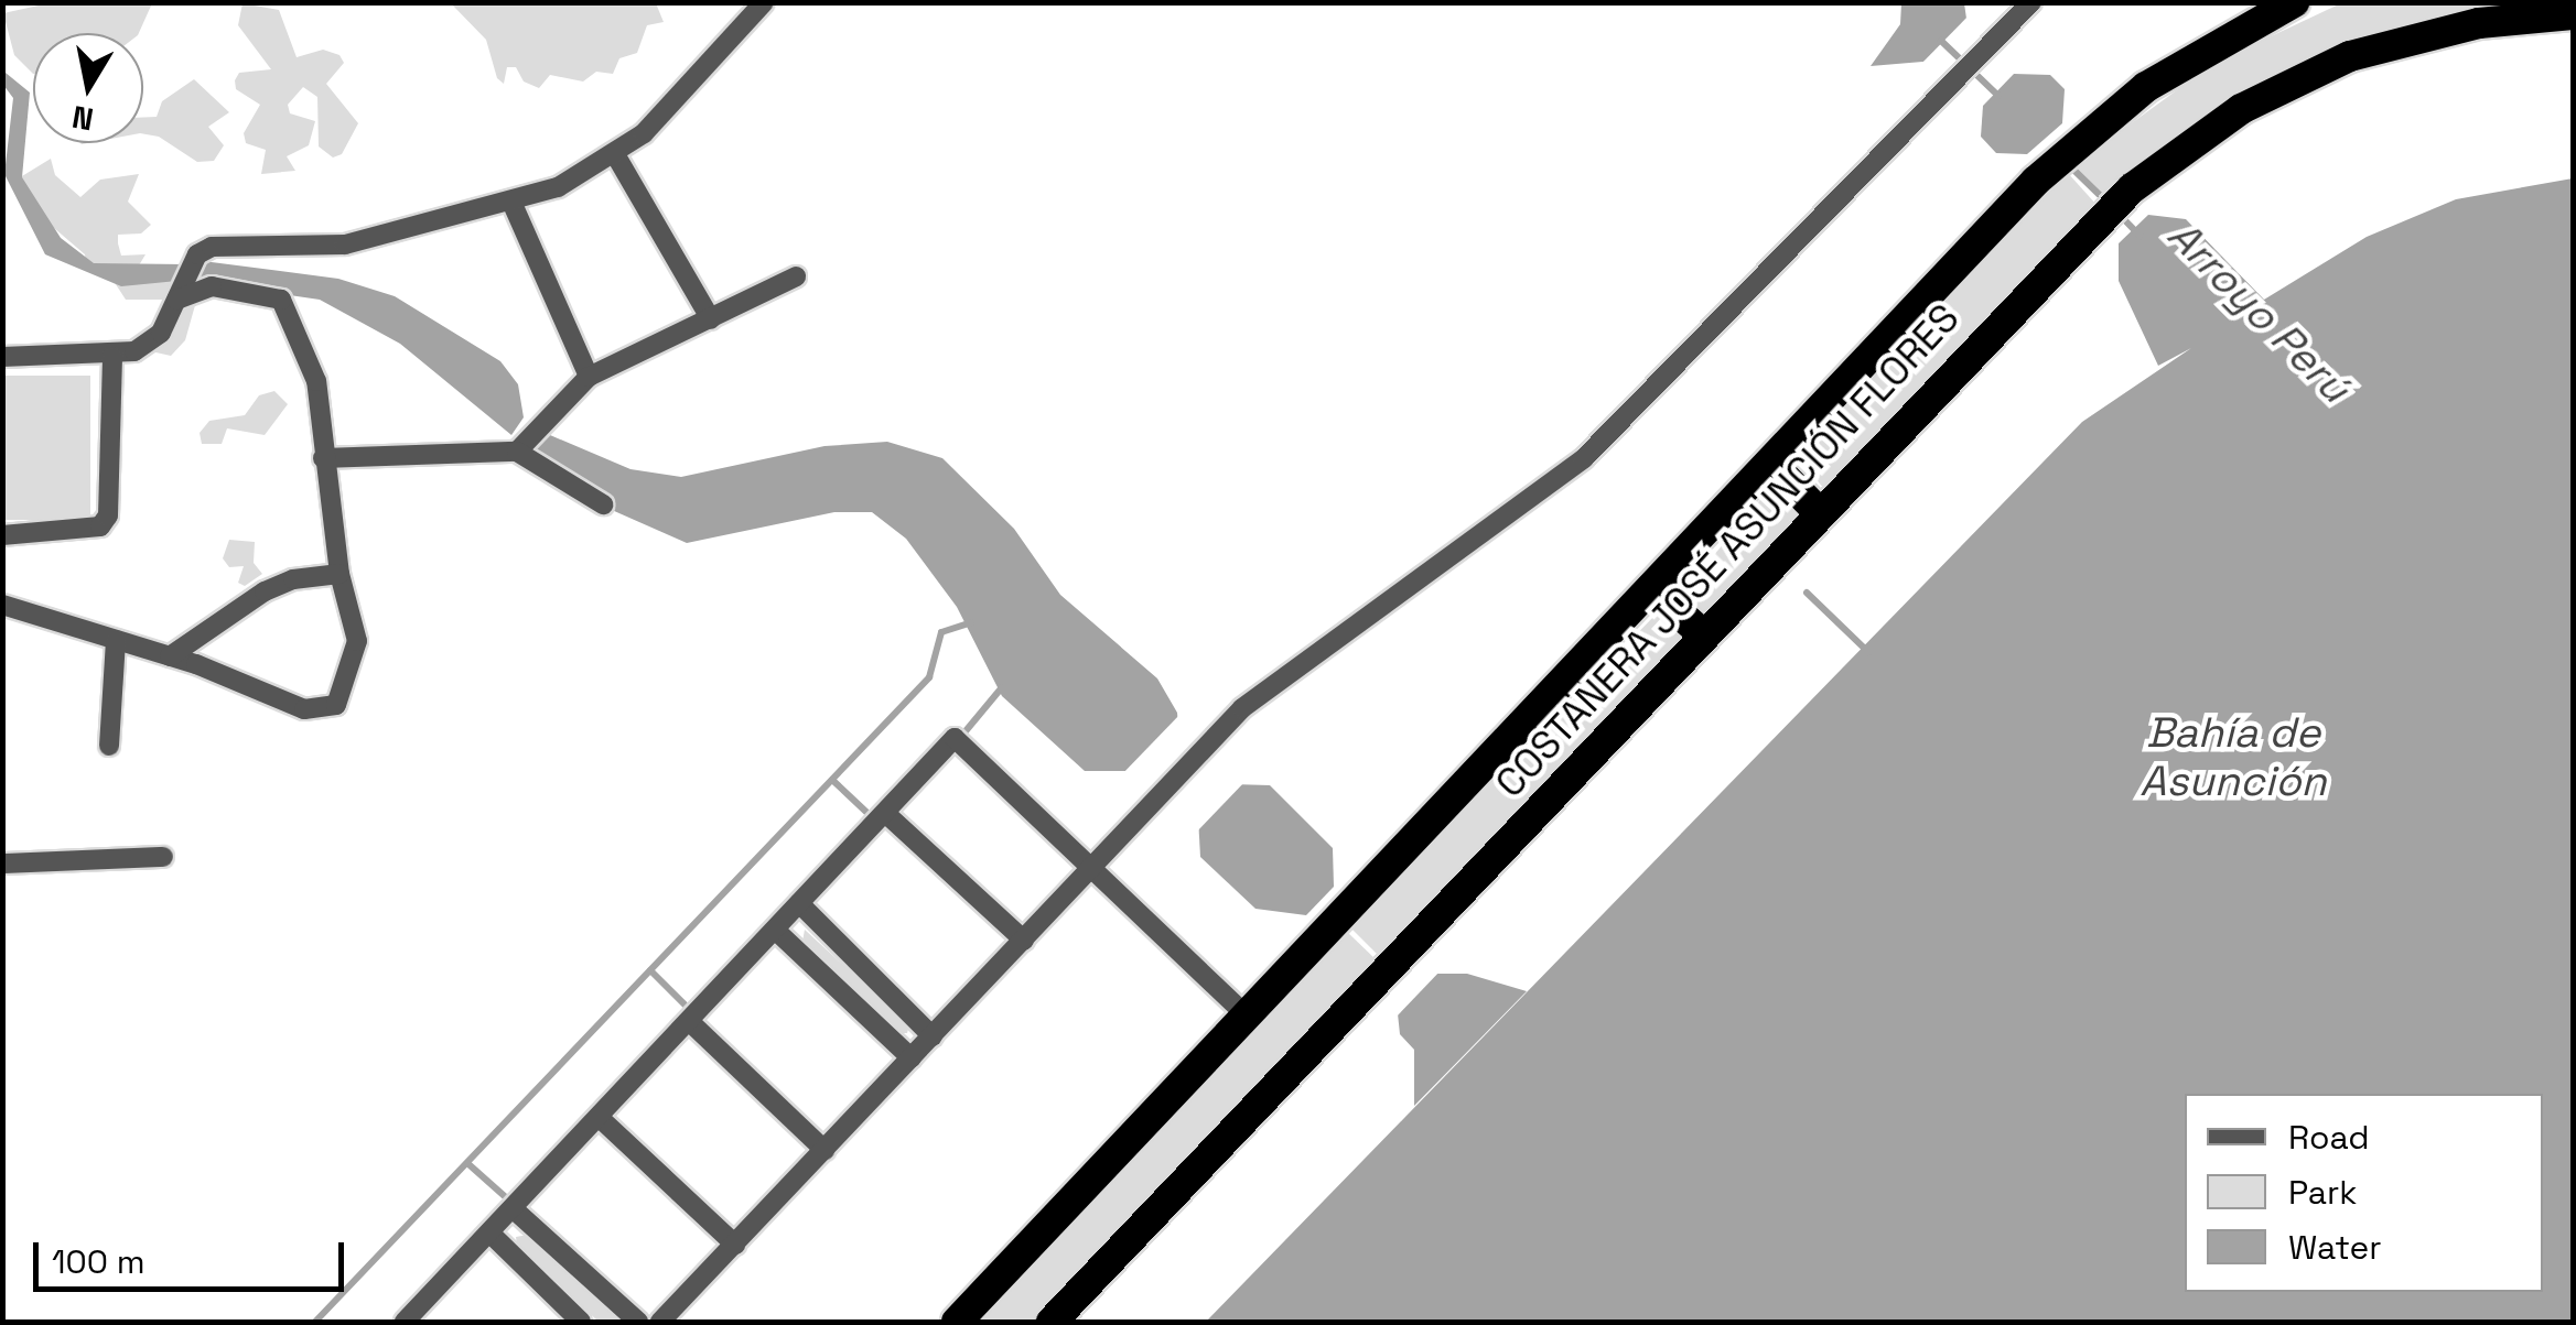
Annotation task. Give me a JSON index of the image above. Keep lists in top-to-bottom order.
{
  "streets": {
    "highway": ["COSTANERA JOSÉ ASUNCIÓN FLORES"]
  },
  "water": ["Arroyo Perú", "Bahía de Asunción"],
  "legend": ["Road", "Park", "Water"],
  "scale_bar": "100 m",
  "north": "bottom"
}
